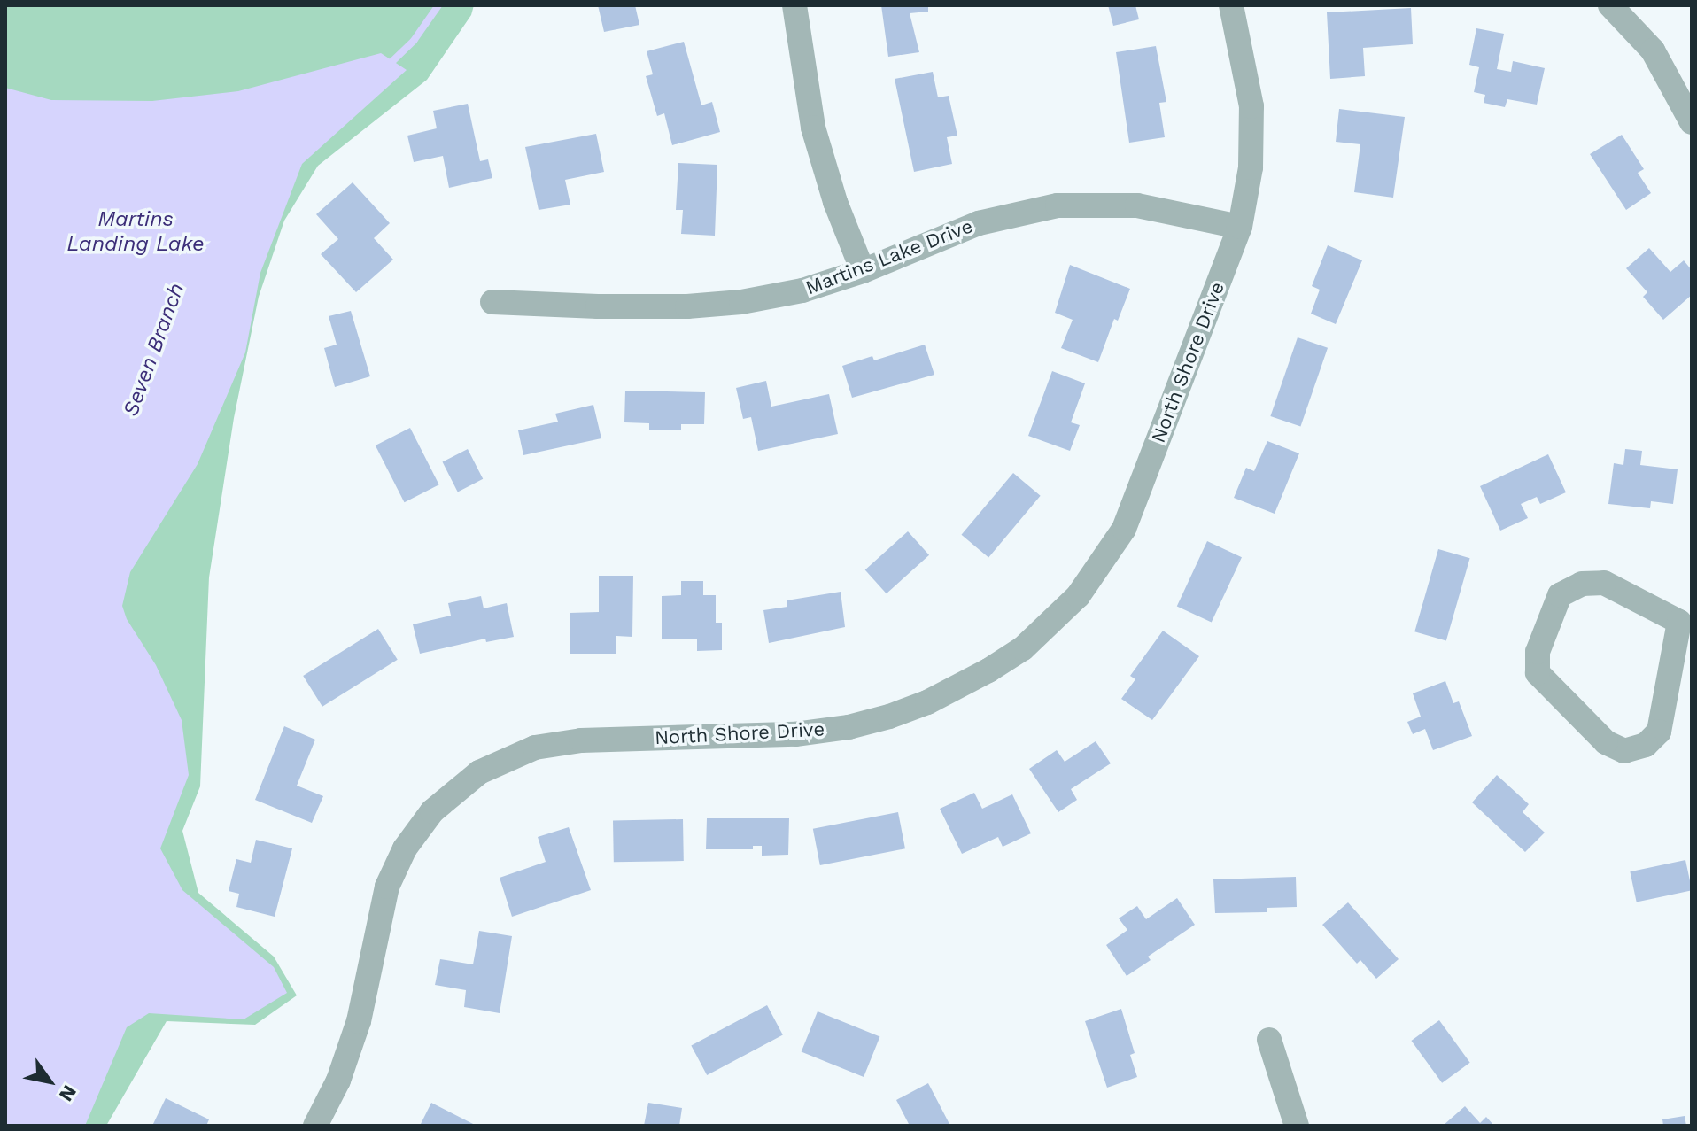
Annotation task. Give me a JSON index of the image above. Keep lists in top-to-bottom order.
{
  "streets": {
    "street": ["Martins Lake Drive", "North Shore Drive"]
  },
  "crossings": [
    ["Martins Lake Drive", "North Shore Drive"]
  ],
  "water": ["Martins Landing Lake", "Seven Branch"],
  "north": "bottom right"
}
